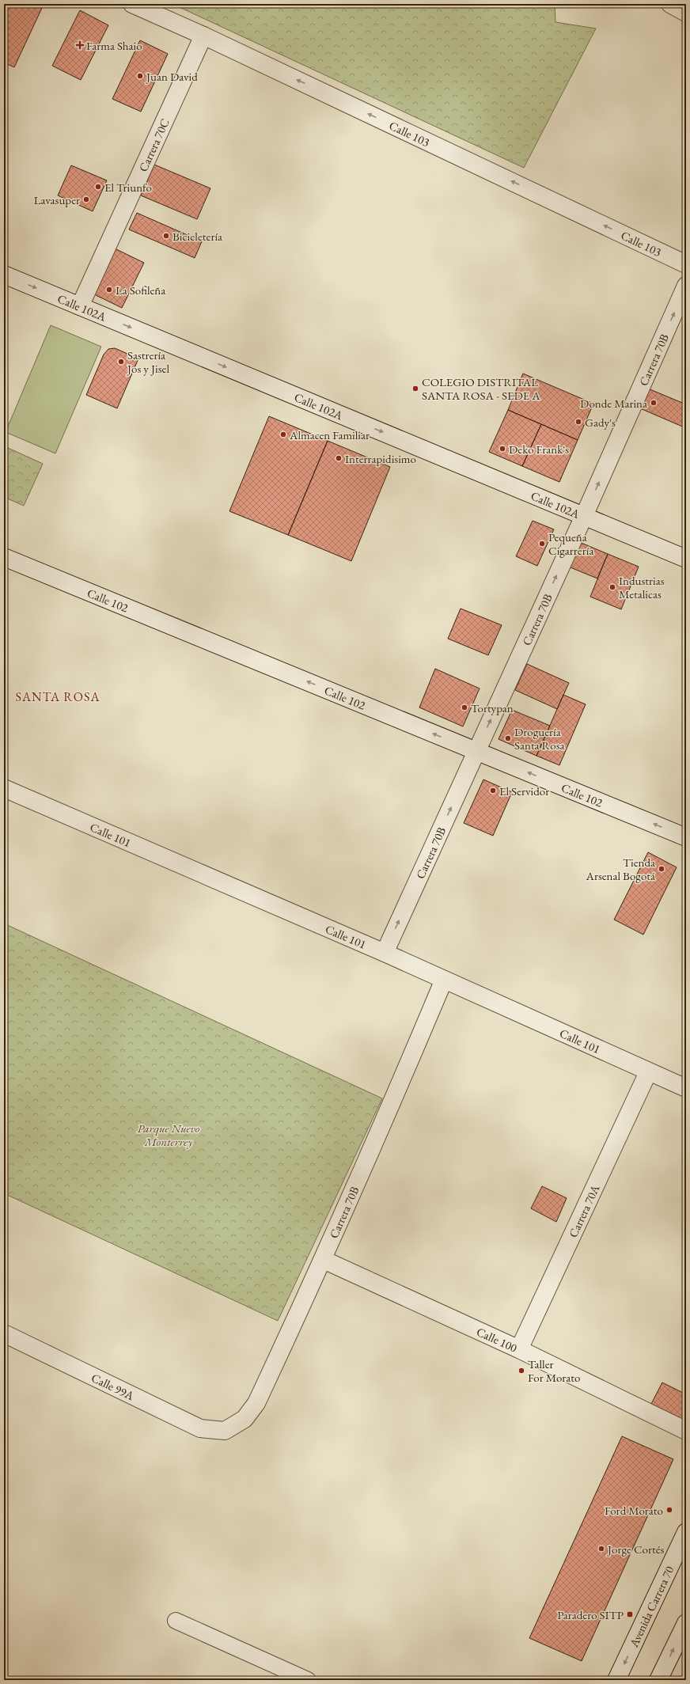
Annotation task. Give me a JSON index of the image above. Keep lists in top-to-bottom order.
{
  "streets": {
    "street": [
      "Calle 103",
      "Carrera 70C",
      "Calle 102A",
      "Carrera 70B",
      "Calle 102",
      "Calle 101",
      "Carrera 70A",
      "Calle 100",
      "Calle 99A",
      "Avenida Carrera 70"
    ]
  },
  "crossings": [
    ["Calle 103", "Carrera 70C"],
    ["Carrera 70C", "Calle 102A"],
    ["Calle 102A", "Carrera 70B"],
    ["Carrera 70B", "Calle 102"],
    ["Carrera 70B", "Calle 101"],
    ["Carrera 70B", "Calle 100"],
    ["Carrera 70B", "Calle 99A"],
    ["Calle 101", "Carrera 70A"],
    ["Carrera 70A", "Calle 100"]
  ],
  "one_way": [
    "Calle 103",
    "Calle 102A",
    "Carrera 70B",
    "Calle 102"
  ],
  "districts": ["SANTA ROSA"],
  "parks": ["Parque Nuevo Monterrey"],
  "places": {
    "health": ["Farma Shaio"],
    "other": [
      "Juan David",
      "El Triunfo",
      "Lavasuper",
      "Bicicletería",
      "La Sofileña",
      "Sastrería Jos y Jisel",
      "COLEGIO DISTRITAL SANTA ROSA - SEDE A",
      "Donde Marina",
      "Gady's",
      "Almacen Familiar",
      "Deko Frank's",
      "Interrapidisimo",
      "Pequeña Cigarrería",
      "Industrias Metalicas",
      "Tortypan",
      "Droguería Santa Rosa",
      "El Servidor",
      "Tienda Arsenal Bogotá",
      "Taller For Morato",
      "Ford Morato",
      "Jorge Cortés"
    ],
    "transit": ["Paradero SITP"]
  }
}
